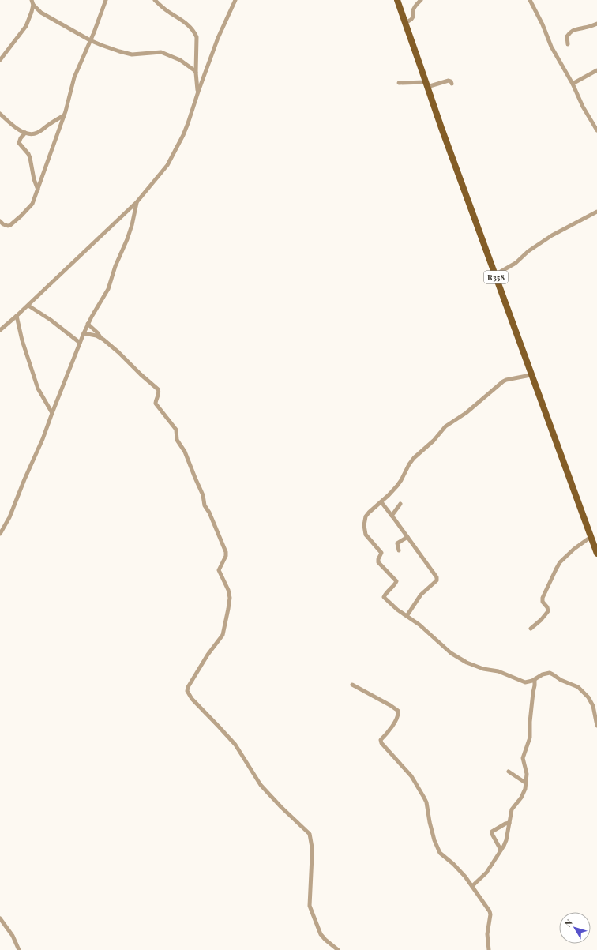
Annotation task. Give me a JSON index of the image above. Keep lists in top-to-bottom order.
{
  "streets": {
    "main road": ["R358"]
  },
  "north": "top left"
}
